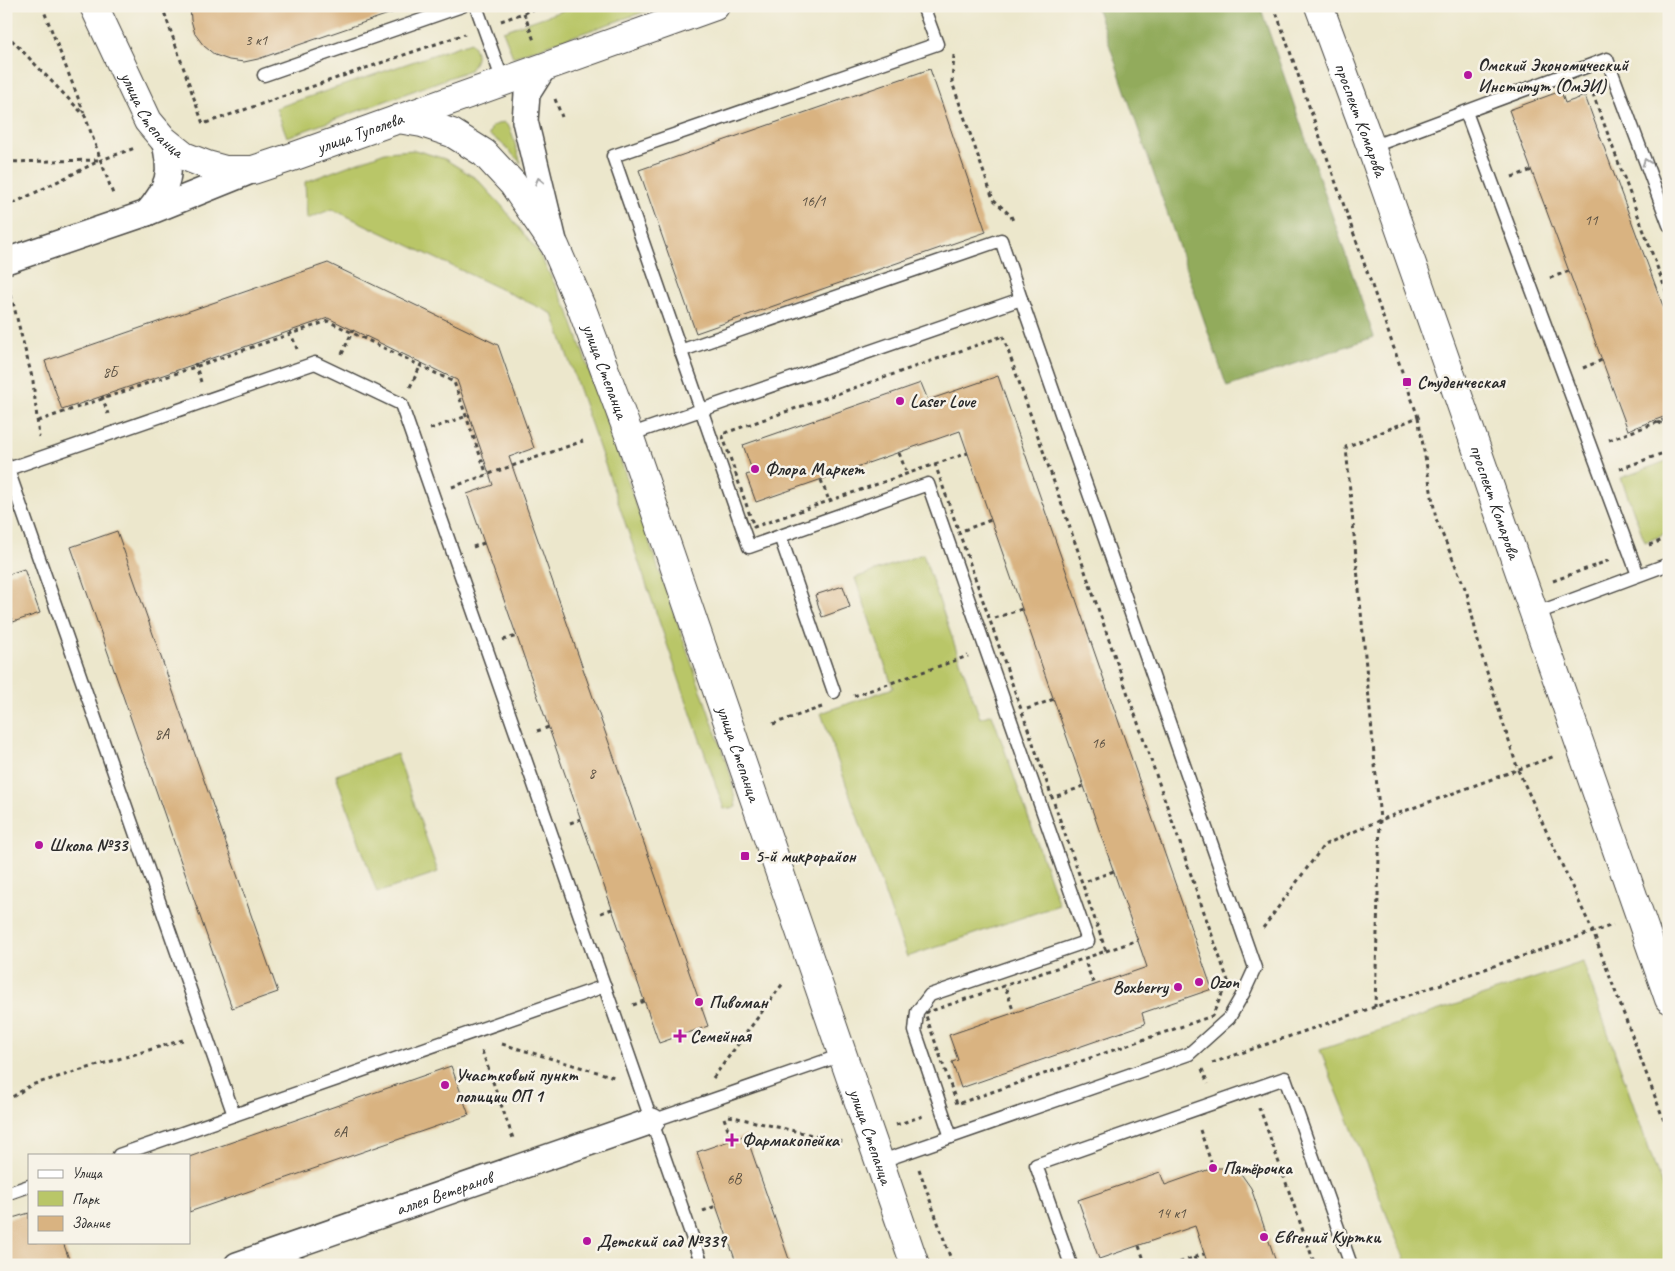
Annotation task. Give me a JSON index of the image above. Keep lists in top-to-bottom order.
{
  "streets": {
    "street": [
      "улица Степанца",
      "проспект Комарова",
      "улица Туполева",
      "аллея Ветеранов"
    ]
  },
  "crossings": [
    ["улица Степанца", "улица Туполева"]
  ],
  "places": {
    "other": [
      "Омский Экономический Институт (ОмЭИ)",
      "Laser Love",
      "Флора Маркет",
      "Школа №33",
      "Ozon",
      "Boxberry",
      "Пивоман",
      "Участковый пункт полиции ОП 1",
      "Пятёрочка",
      "Евгений Куртки",
      "Детский сад №339"
    ],
    "transit": ["Студенческая", "5-й микрорайон"],
    "health": ["Семейная", "Фармакопейка"]
  },
  "house_numbers": [
    "3 к1",
    "16/1",
    "11",
    "8Б",
    "8А",
    "16",
    "8",
    "6А",
    "6В",
    "14 к1"
  ],
  "legend": ["Улица", "Парк", "Здание"]
}
